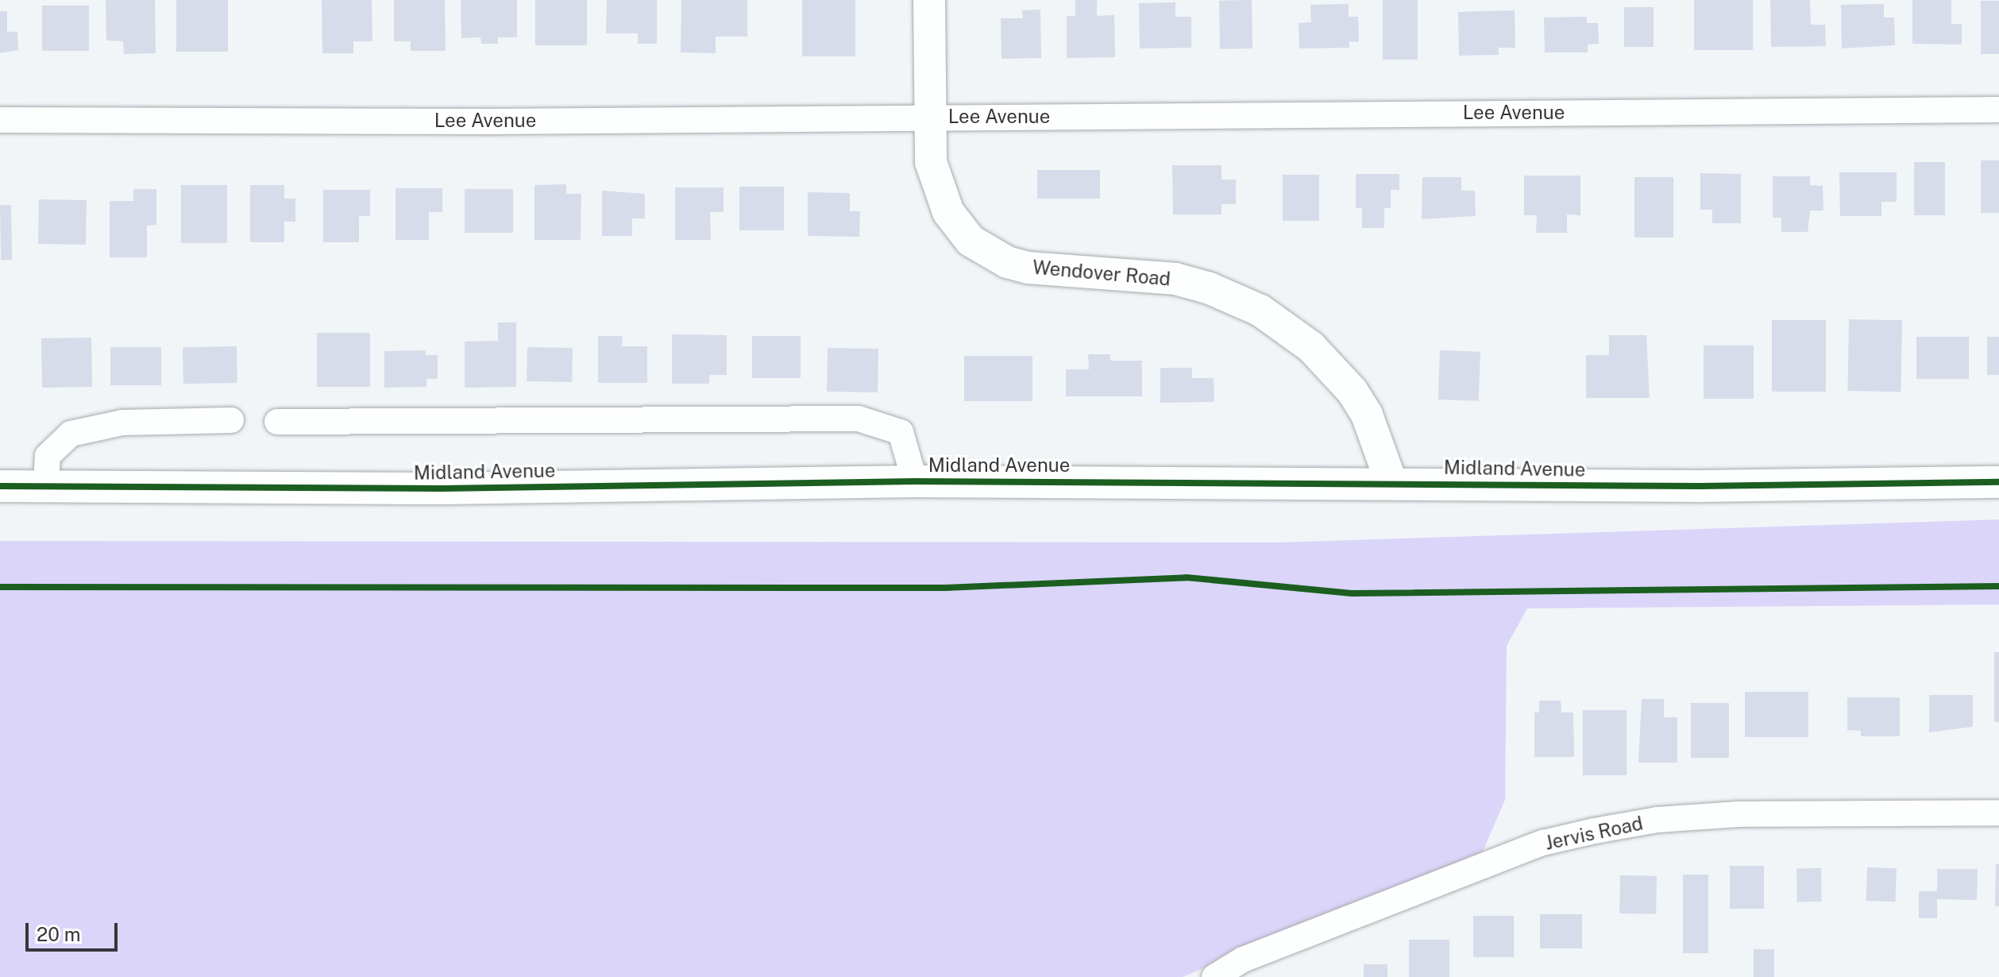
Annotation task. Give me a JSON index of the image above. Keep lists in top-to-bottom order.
{
  "streets": {
    "street": [
      "Lee Avenue",
      "Wendover Road",
      "Midland Avenue",
      "Jervis Road"
    ]
  },
  "crossings": [
    ["Lee Avenue", "Wendover Road"],
    ["Wendover Road", "Midland Avenue"]
  ],
  "scale_bar": "20 m"
}
